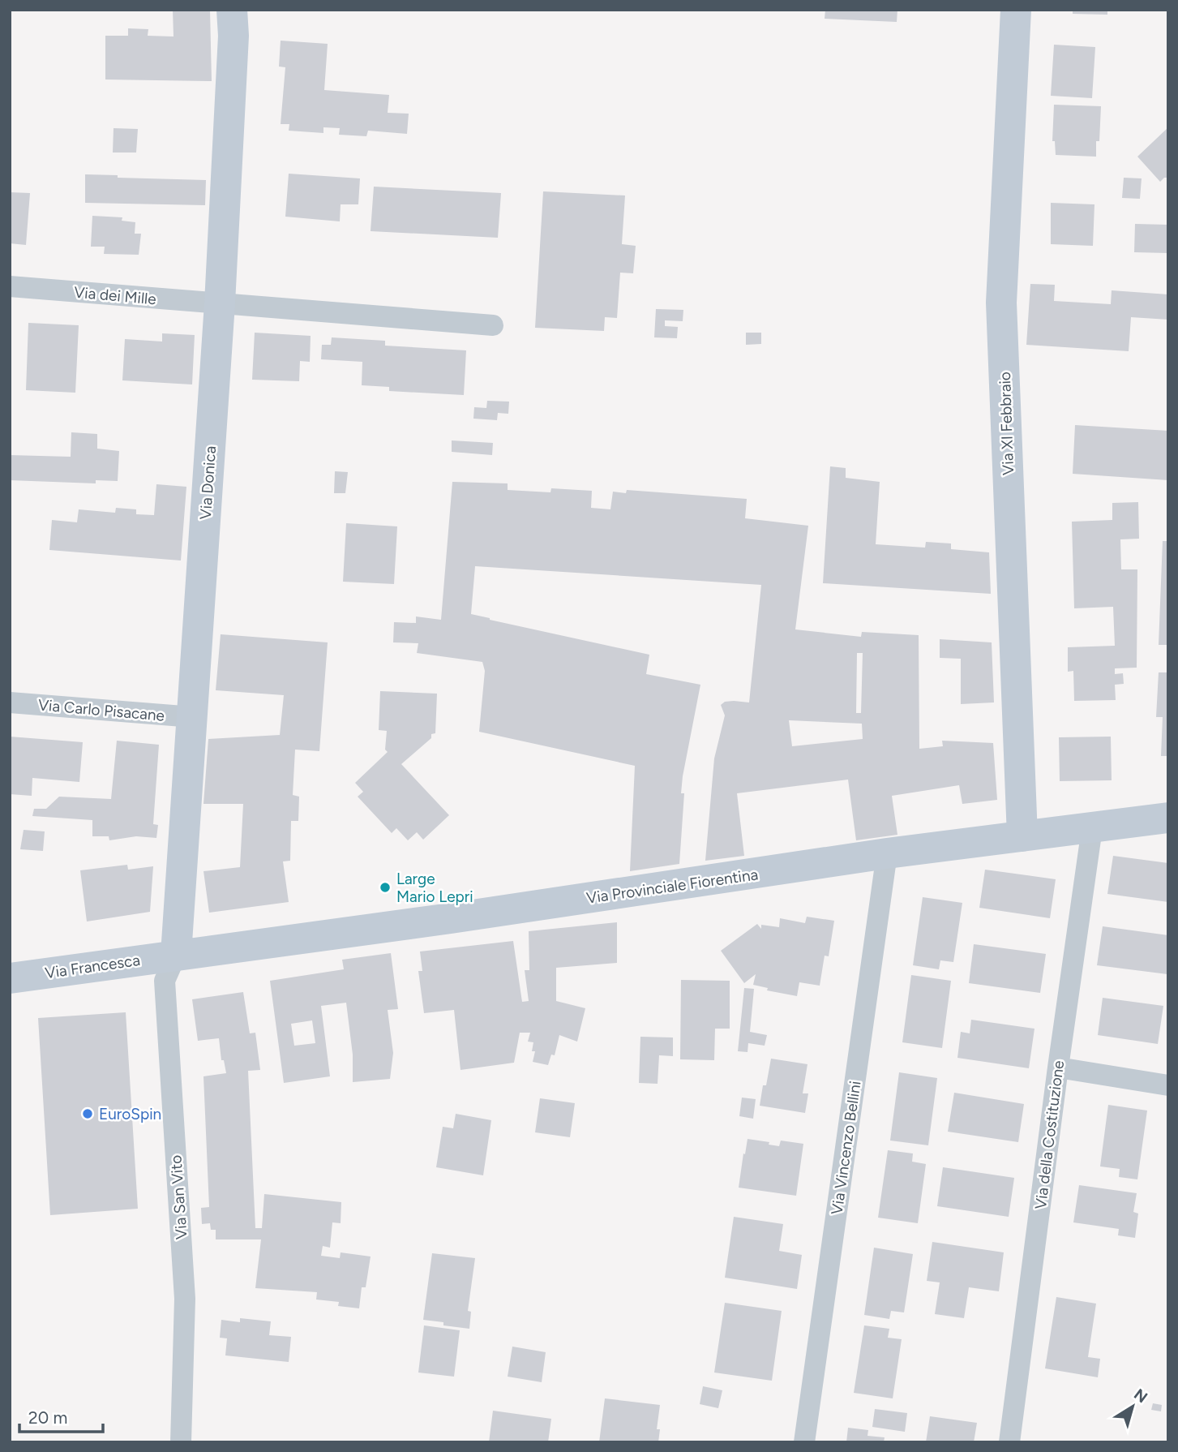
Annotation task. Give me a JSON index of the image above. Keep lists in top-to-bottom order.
{
  "streets": {
    "main road": [
      "Via XI Febbraio",
      "Via Donica",
      "Via Provinciale Fiorentina",
      "Via Francesca"
    ],
    "street": [
      "Via dei Mille",
      "Via Carlo Pisacane",
      "Via della Costituzione",
      "Via Vincenzo Bellini",
      "Via San Vito"
    ]
  },
  "crossings": [
    ["Via dei Mille", "Via Donica"],
    ["Via XI Febbraio", "Via Provinciale Fiorentina"],
    ["Via Donica", "Via Carlo Pisacane"],
    ["Via Donica", "Via Provinciale Fiorentina"],
    ["Via Donica", "Via Francesca"],
    ["Via Donica", "Via San Vito"],
    ["Via Provinciale Fiorentina", "Via Francesca"],
    ["Via Provinciale Fiorentina", "Via della Costituzione"],
    ["Via Provinciale Fiorentina", "Via Vincenzo Bellini"],
    ["Via Provinciale Fiorentina", "Via San Vito"],
    ["Via Francesca", "Via San Vito"]
  ],
  "places": ["Large Mario Lepri", "EuroSpin"],
  "scale_bar": "20 m",
  "north": "top right"
}
